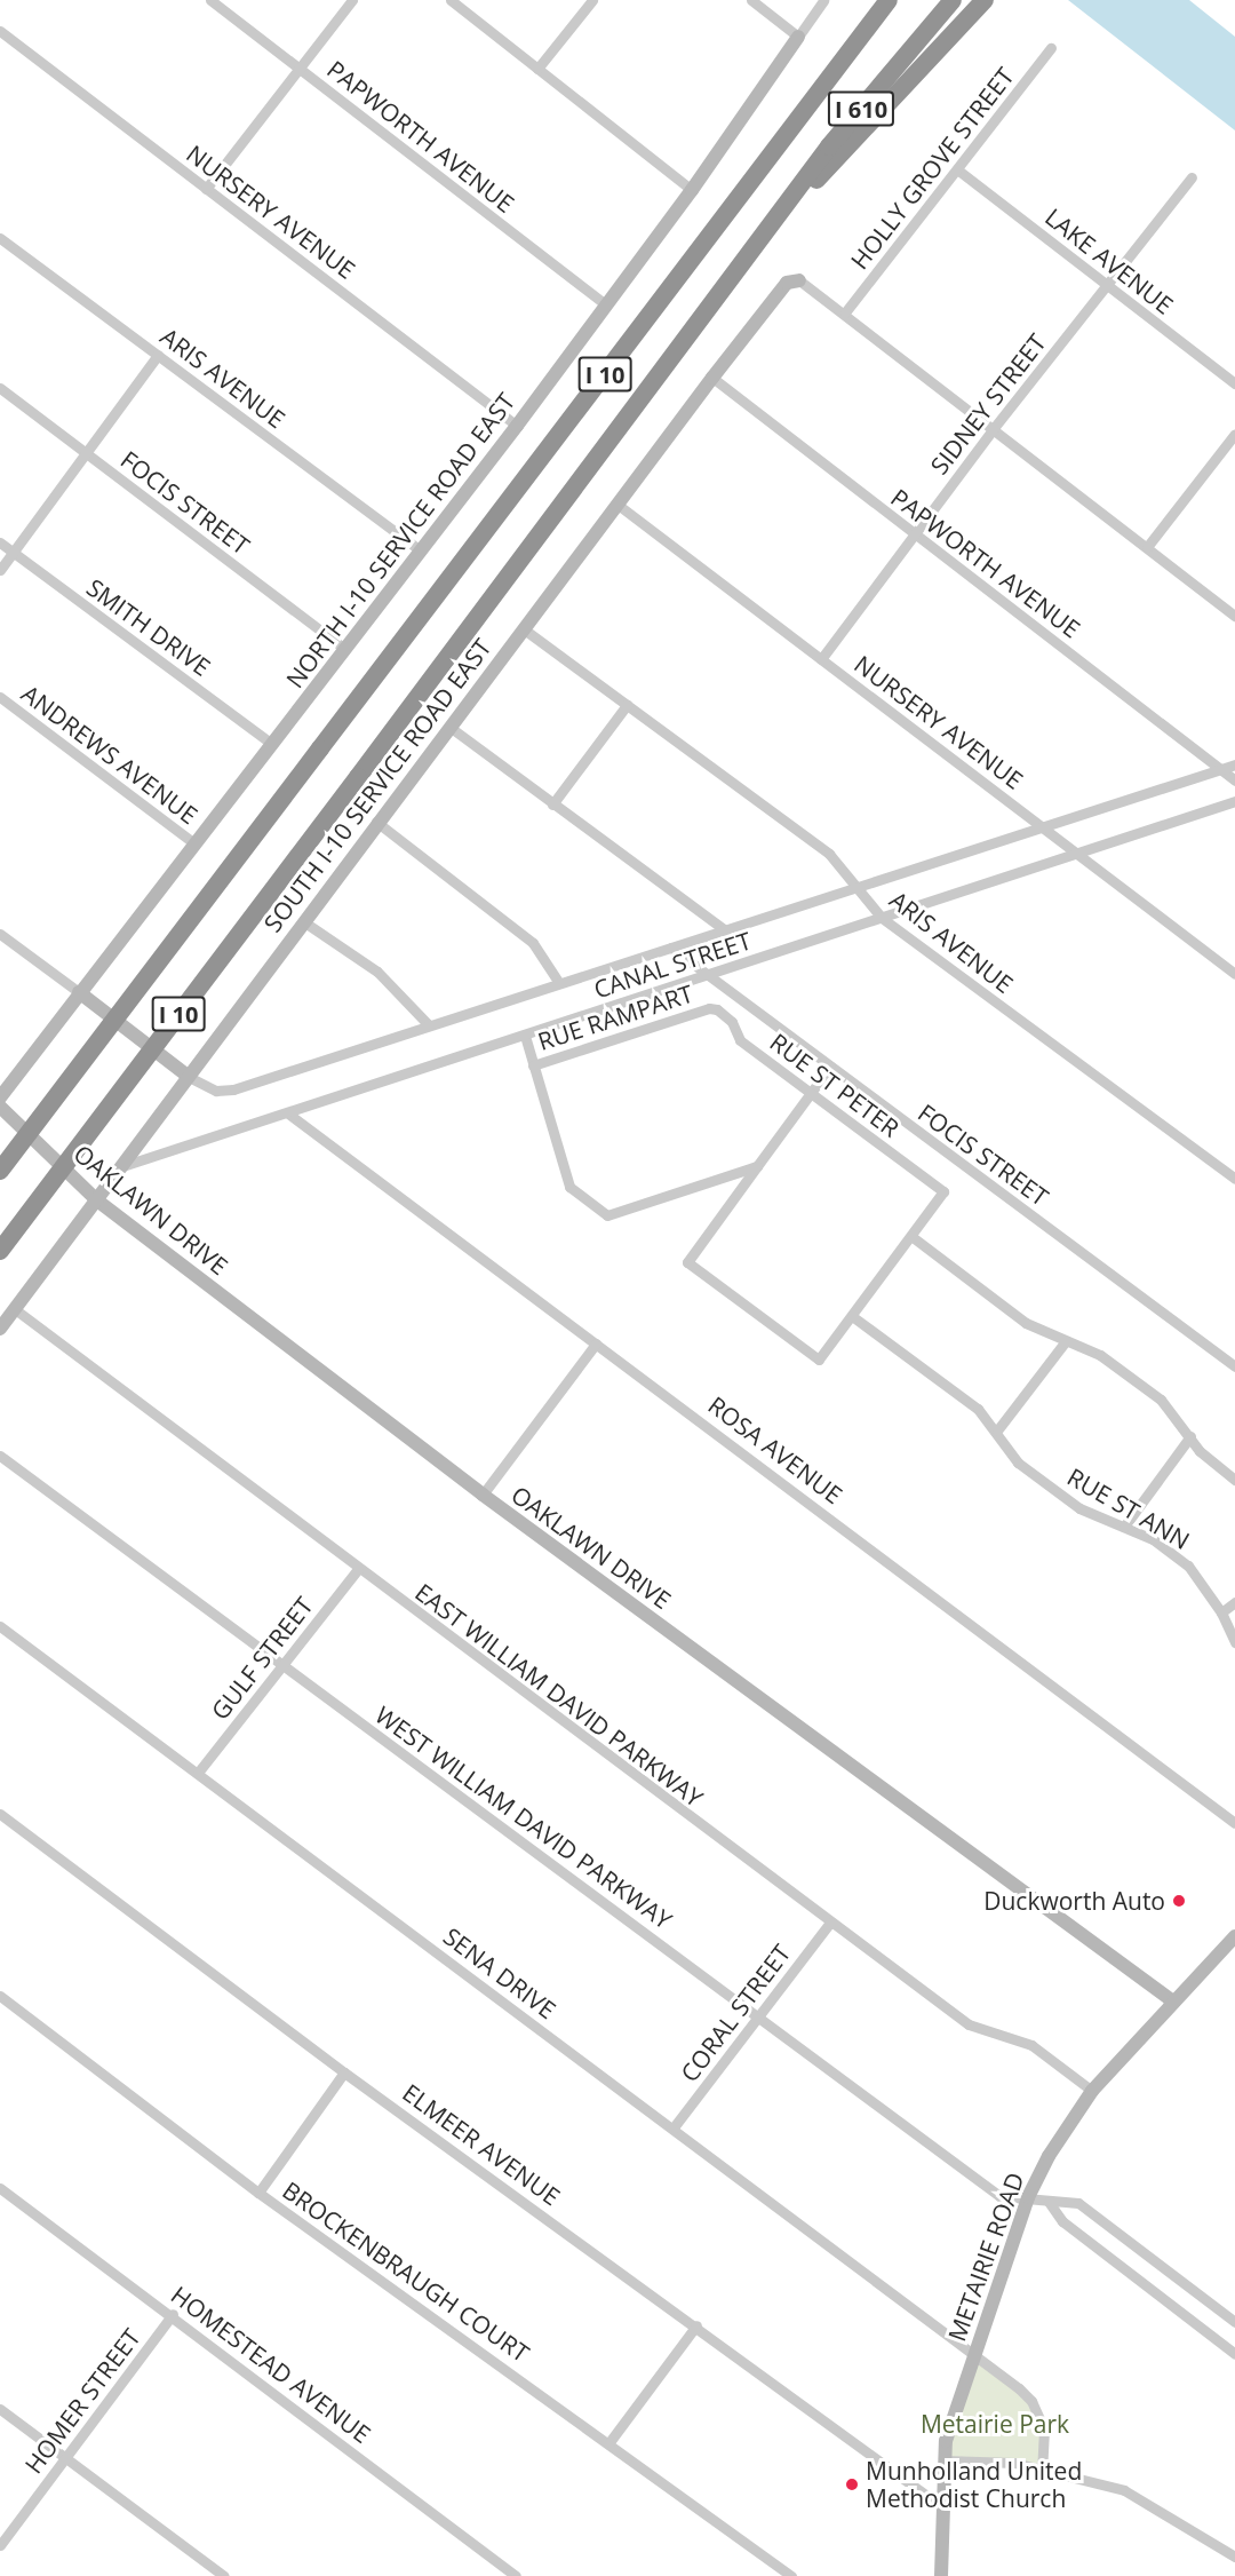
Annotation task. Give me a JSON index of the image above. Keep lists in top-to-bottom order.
{
  "streets": {
    "highway": ["I 610", "I 10"],
    "street": [
      "PAPWORTH AVENUE",
      "HOLLY GROVE STREET",
      "NURSERY AVENUE",
      "LAKE AVENUE",
      "ARIS AVENUE",
      "SIDNEY STREET",
      "FOCIS STREET",
      "NORTH I-10 SERVICE ROAD EAST",
      "SMITH DRIVE",
      "ANDREWS AVENUE",
      "SOUTH I-10 SERVICE ROAD EAST",
      "CANAL STREET",
      "RUE RAMPART",
      "RUE ST PETER",
      "OAKLAWN DRIVE",
      "ROSA AVENUE",
      "RUE ST ANN",
      "GULF STREET",
      "EAST WILLIAM DAVID PARKWAY",
      "WEST WILLIAM DAVID PARKWAY",
      "SENA DRIVE",
      "CORAL STREET",
      "ELMEER AVENUE",
      "METAIRIE ROAD",
      "BROCKENBRAUGH COURT",
      "HOMESTEAD AVENUE",
      "HOMER STREET"
    ]
  },
  "crossings": [
    ["I 610", "I 10"],
    ["PAPWORTH AVENUE", "SIDNEY STREET"],
    ["PAPWORTH AVENUE", "NORTH I-10 SERVICE ROAD EAST"],
    ["PAPWORTH AVENUE", "SOUTH I-10 SERVICE ROAD EAST"],
    ["PAPWORTH AVENUE", "CANAL STREET"],
    ["HOLLY GROVE STREET", "LAKE AVENUE"],
    ["NURSERY AVENUE", "SIDNEY STREET"],
    ["NURSERY AVENUE", "NORTH I-10 SERVICE ROAD EAST"],
    ["NURSERY AVENUE", "SOUTH I-10 SERVICE ROAD EAST"],
    ["NURSERY AVENUE", "CANAL STREET"],
    ["LAKE AVENUE", "SIDNEY STREET"],
    ["ARIS AVENUE", "NORTH I-10 SERVICE ROAD EAST"],
    ["ARIS AVENUE", "SOUTH I-10 SERVICE ROAD EAST"],
    ["ARIS AVENUE", "CANAL STREET"],
    ["FOCIS STREET", "NORTH I-10 SERVICE ROAD EAST"],
    ["FOCIS STREET", "CANAL STREET"],
    ["NORTH I-10 SERVICE ROAD EAST", "SMITH DRIVE"],
    ["NORTH I-10 SERVICE ROAD EAST", "ANDREWS AVENUE"],
    ["SOUTH I-10 SERVICE ROAD EAST", "CANAL STREET"],
    ["SOUTH I-10 SERVICE ROAD EAST", "OAKLAWN DRIVE"],
    ["SOUTH I-10 SERVICE ROAD EAST", "EAST WILLIAM DAVID PARKWAY"],
    ["CANAL STREET", "ROSA AVENUE"],
    ["RUE RAMPART", "RUE ST PETER"],
    ["OAKLAWN DRIVE", "METAIRIE ROAD"],
    ["GULF STREET", "EAST WILLIAM DAVID PARKWAY"],
    ["GULF STREET", "WEST WILLIAM DAVID PARKWAY"],
    ["GULF STREET", "SENA DRIVE"],
    ["EAST WILLIAM DAVID PARKWAY", "CORAL STREET"],
    ["EAST WILLIAM DAVID PARKWAY", "METAIRIE ROAD"],
    ["WEST WILLIAM DAVID PARKWAY", "CORAL STREET"],
    ["WEST WILLIAM DAVID PARKWAY", "METAIRIE ROAD"],
    ["SENA DRIVE", "CORAL STREET"],
    ["SENA DRIVE", "METAIRIE ROAD"],
    ["ELMEER AVENUE", "METAIRIE ROAD"],
    ["HOMESTEAD AVENUE", "HOMER STREET"]
  ],
  "parks": ["Metairie Park"],
  "places": ["Duckworth Auto", "Munholland United Methodist Church"]
}
